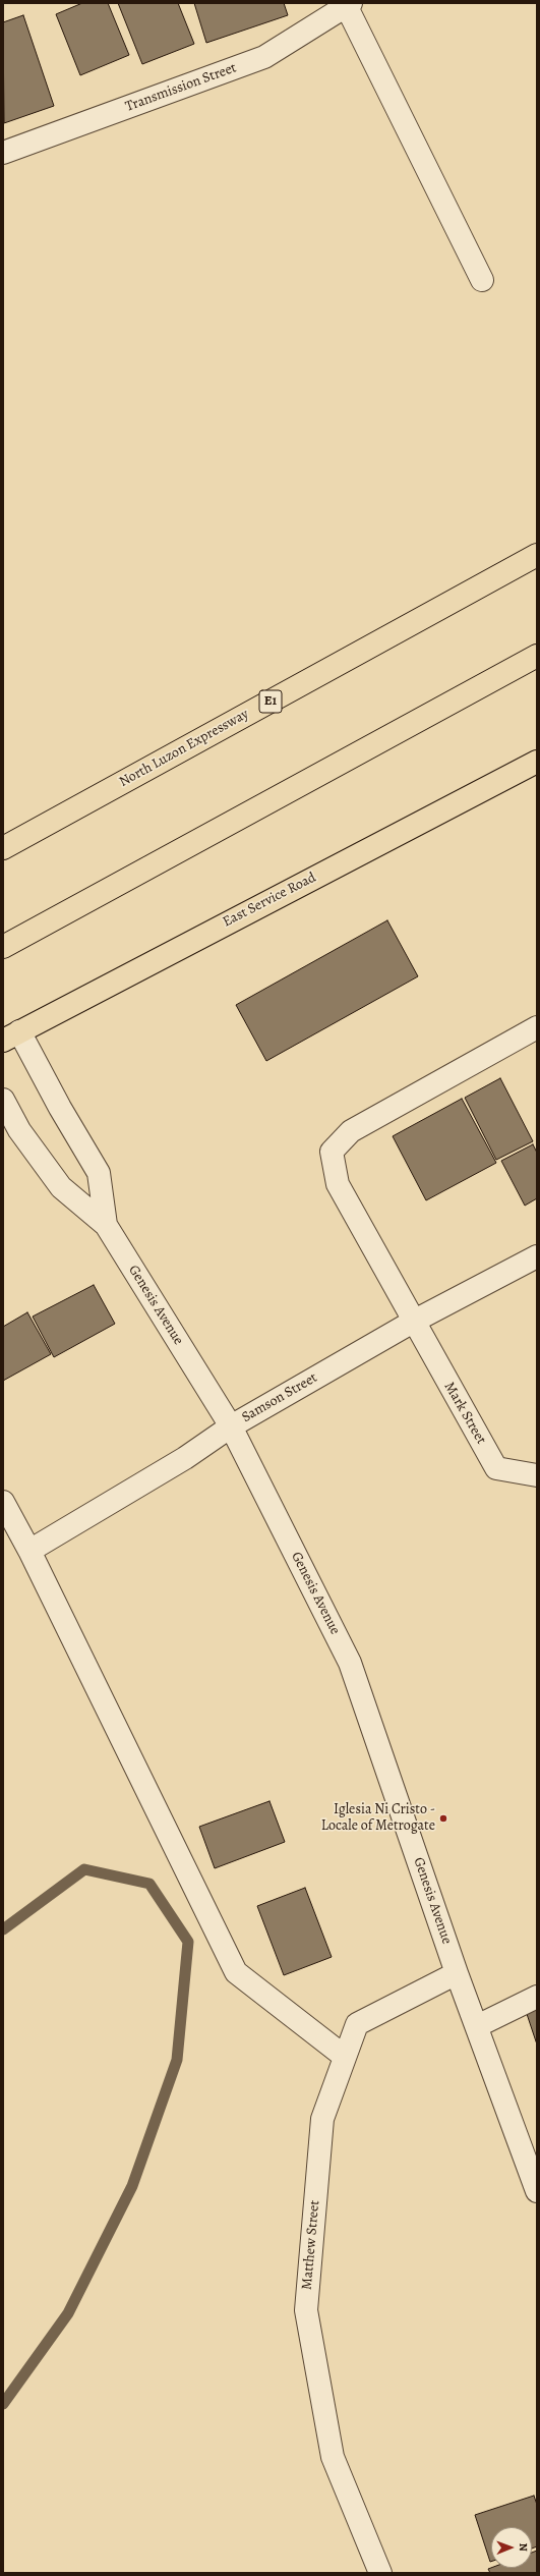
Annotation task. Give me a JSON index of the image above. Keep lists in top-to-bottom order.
{
  "streets": {
    "main road": ["E1", "North Luzon Expressway", "East Service Road"],
    "street": [
      "Transmission Street",
      "Genesis Avenue",
      "Samson Street",
      "Mark Street",
      "Matthew Street"
    ]
  },
  "crossings": [
    ["East Service Road", "Genesis Avenue"],
    ["Genesis Avenue", "Samson Street"],
    ["Genesis Avenue", "Matthew Street"],
    ["Samson Street", "Mark Street"]
  ],
  "places": ["Iglesia Ni Cristo - Locale of Metrogate"],
  "north": "right"
}
